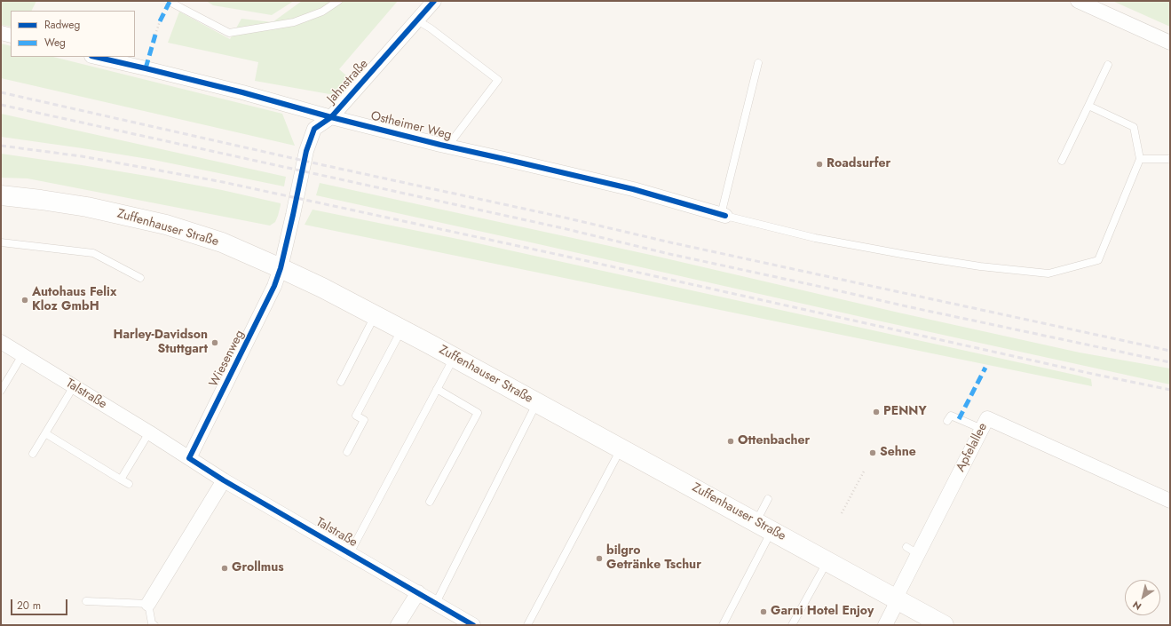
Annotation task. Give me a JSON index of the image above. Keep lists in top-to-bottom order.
{
  "streets": {
    "main road": ["Zuffenhauser Straße"],
    "street": [
      "Jahnstraße",
      "Ostheimer Weg",
      "Wiesenweg",
      "Talstraße",
      "Apfelallee"
    ]
  },
  "crossings": [
    ["Jahnstraße", "Ostheimer Weg"],
    ["Jahnstraße", "Zuffenhauser Straße"],
    ["Jahnstraße", "Wiesenweg"],
    ["Zuffenhauser Straße", "Wiesenweg"],
    ["Zuffenhauser Straße", "Apfelallee"],
    ["Wiesenweg", "Talstraße"]
  ],
  "places": [
    "Roadsurfer",
    "Autohaus Felix Kloz GmbH",
    "Harley-Davidson Stuttgart",
    "PENNY",
    "Ottenbacher",
    "Sehne",
    "bilgro Getränke Tschur",
    "Grollmus",
    "Garni Hotel Enjoy"
  ],
  "legend": ["Radweg", "Weg"],
  "scale_bar": "20 m",
  "north": "bottom left"
}
